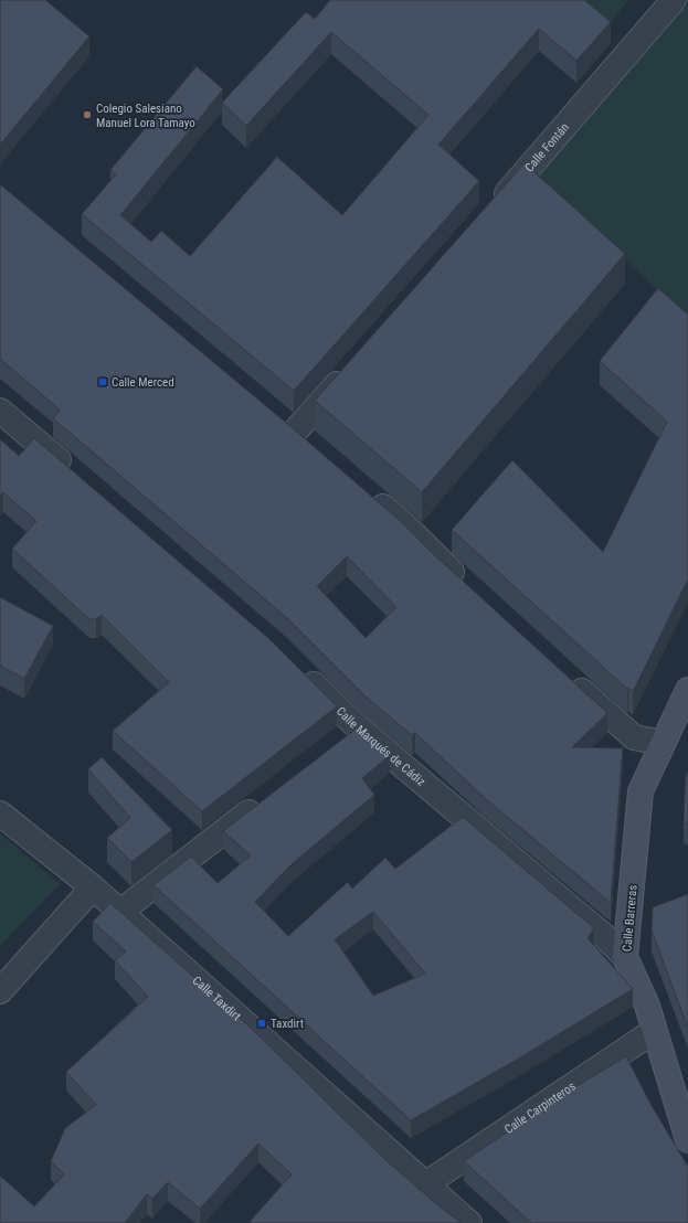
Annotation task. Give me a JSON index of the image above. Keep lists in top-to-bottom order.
{
  "streets": {
    "street": [
      "Calle Fontán",
      "Calle Marqués de Cádiz",
      "Calle Barreras",
      "Calle Taxdirt",
      "Calle Carpinteros"
    ]
  },
  "crossings": [
    ["Calle Marqués de Cádiz", "Calle Barreras"],
    ["Calle Barreras", "Calle Carpinteros"],
    ["Calle Taxdirt", "Calle Carpinteros"]
  ],
  "places": {
    "other": ["Colegio Salesiano Manuel Lora Tamayo"],
    "transit": ["Calle Merced", "Taxdirt"]
  }
}
